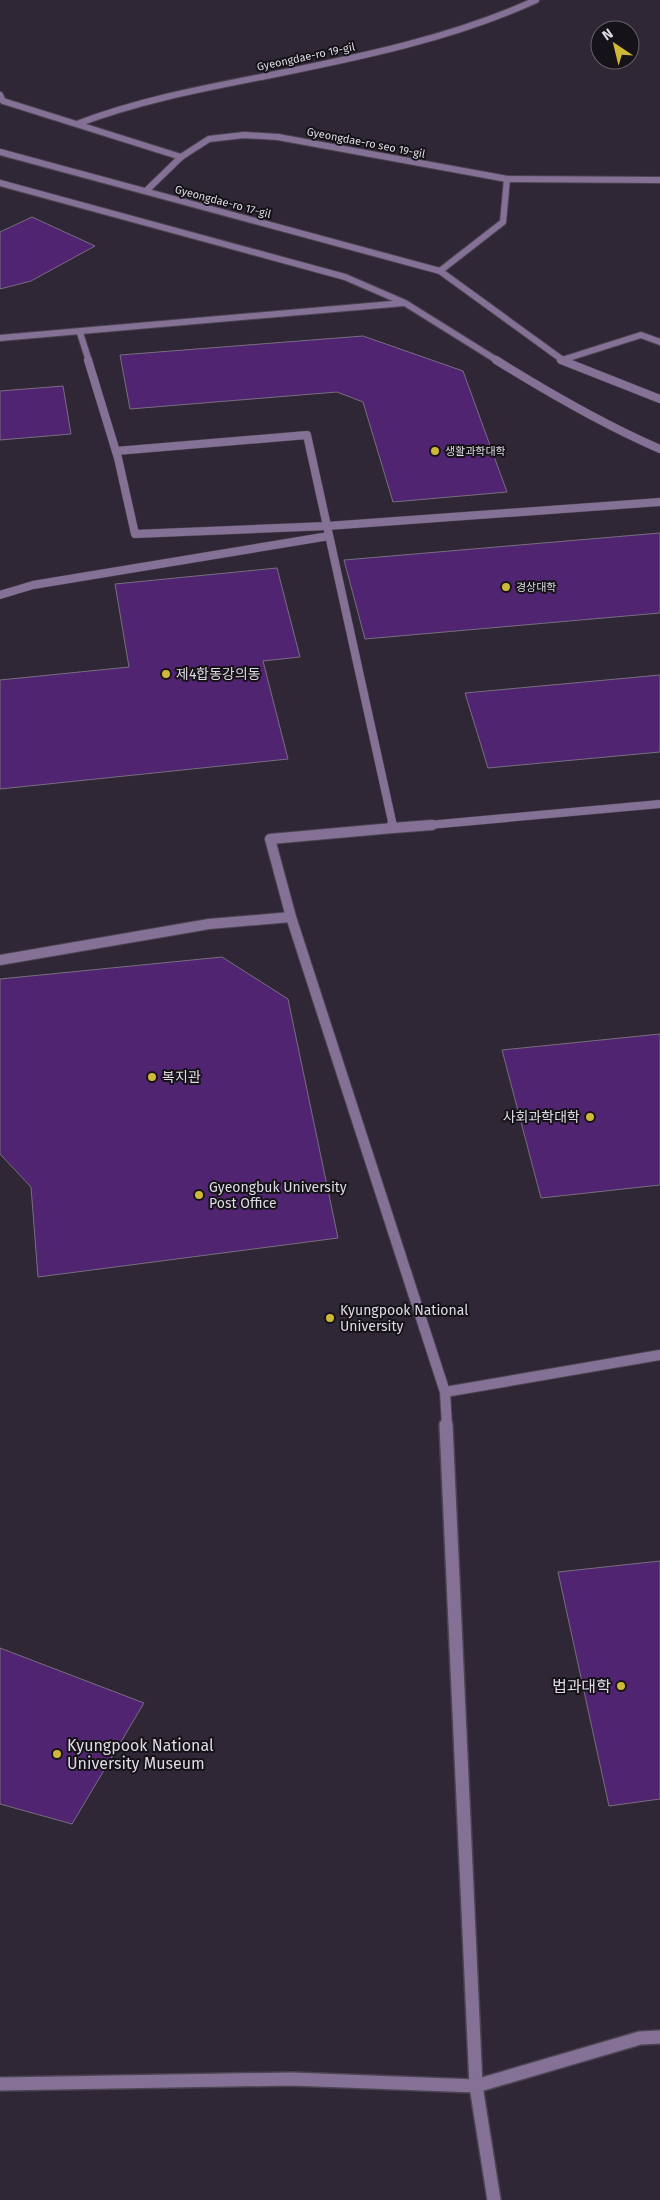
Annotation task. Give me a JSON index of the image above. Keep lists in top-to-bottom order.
{
  "streets": {
    "street": ["Gyeongdae-ro 19-gil", "Gyeongdae-ro seo 19-gil", "Gyeongdae-ro 17-gil"]
  },
  "crossings": [
    ["Gyeongdae-ro seo 19-gil", "Gyeongdae-ro 17-gil"]
  ],
  "places": [
    "생활과학대학",
    "경상대학",
    "제4합동강의동",
    "복지관",
    "사회과학대학",
    "Gyeongbuk University Post Office",
    "Kyungpook National University",
    "법과대학",
    "Kyungpook National University Museum"
  ],
  "north": "top left"
}
